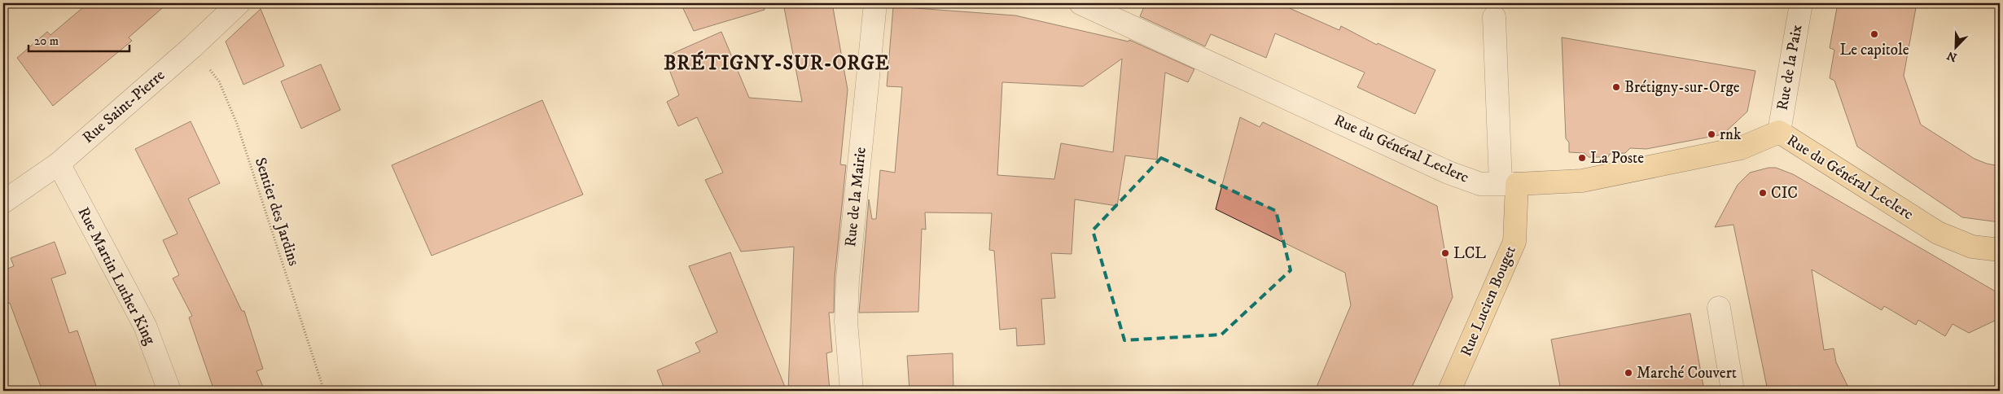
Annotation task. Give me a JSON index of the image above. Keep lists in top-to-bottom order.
{
  "streets": {
    "main road": ["Rue du Général Leclerc", "Rue Lucien Bouget"],
    "street": [
      "Rue de la Paix",
      "Rue Saint-Pierre",
      "Rue de la Mairie",
      "Rue Martin Luther King"
    ],
    "path": ["Sentier des Jardins"]
  },
  "crossings": [
    ["Rue de la Paix", "Rue du Général Leclerc"],
    ["Rue Saint-Pierre", "Sentier des Jardins"],
    ["Rue Saint-Pierre", "Rue Martin Luther King"],
    ["Rue du Général Leclerc", "Rue Lucien Bouget"]
  ],
  "districts": ["BRÉTIGNY-SUR-ORGE"],
  "places": [
    "Le capitole",
    "Brétigny-sur-Orge",
    "rnk",
    "La Poste",
    "CIC",
    "LCL",
    "Marché Couvert"
  ],
  "scale_bar": "20 m",
  "north": "bottom left"
}
